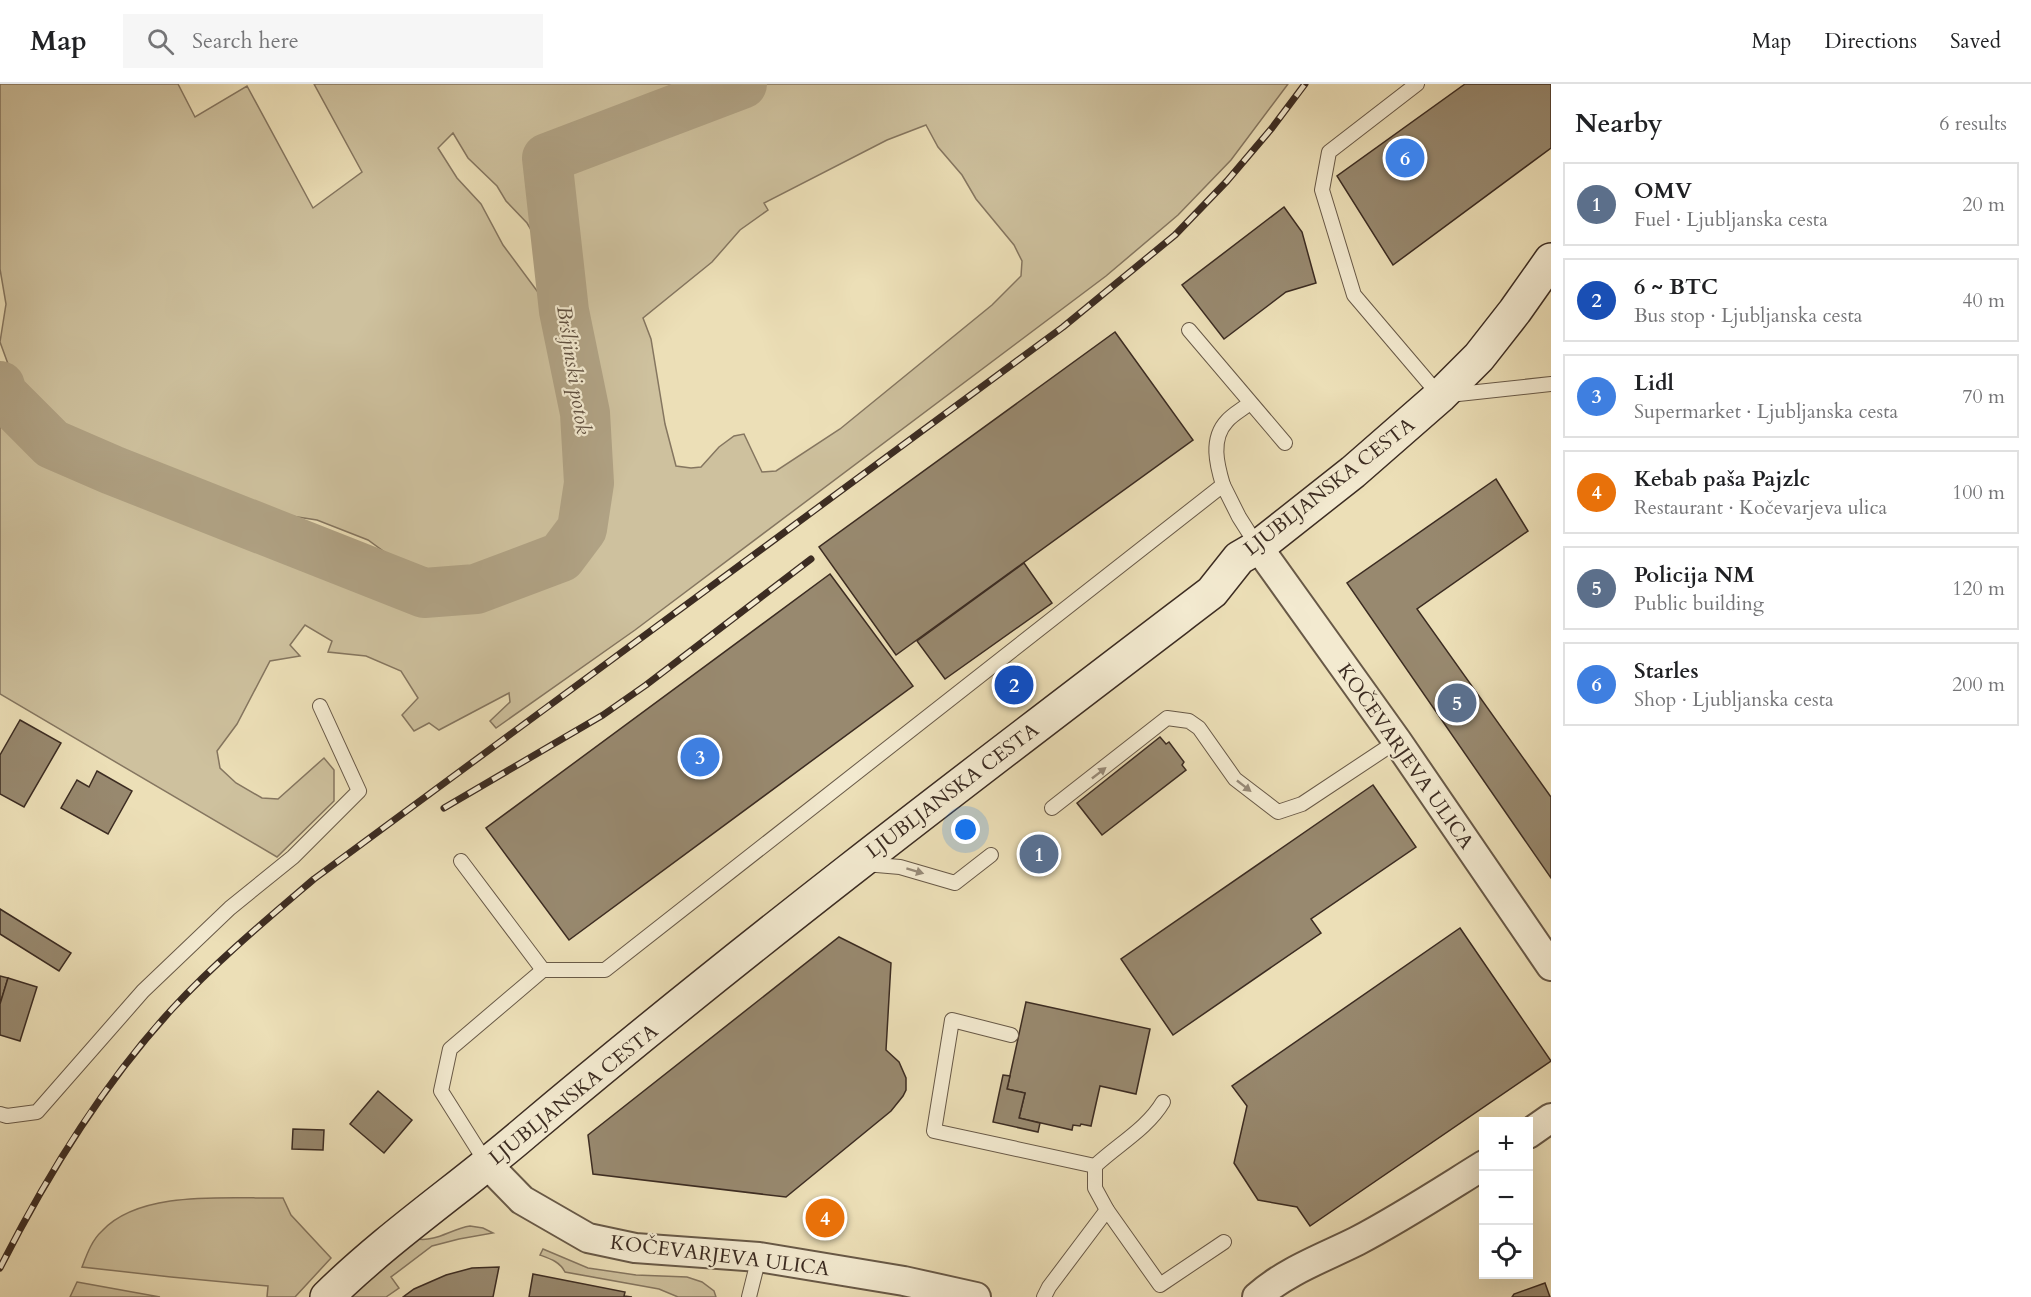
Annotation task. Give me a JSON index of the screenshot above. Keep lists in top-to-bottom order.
{
  "streets": {
    "main road": ["LJUBLJANSKA CESTA"],
    "street": ["KOČEVARJEVA ULICA"]
  },
  "crossings": [
    ["LJUBLJANSKA CESTA", "KOČEVARJEVA ULICA"]
  ],
  "water": ["Bršljinski potok"],
  "page": {
    "header": "Map",
    "search": "Search here",
    "nav": ["Map", "Directions", "Saved"],
    "heading": ["Nearby", "6 results"],
    "pins": [
      "6",
      "2",
      "5",
      "3",
      "1",
      "4"
    ],
    "list": [
      {
        "mark": "1",
        "name": "OMV",
        "note": "Fuel · Ljubljanska cesta",
        "value": "20 m"
      },
      {
        "mark": "2",
        "name": "6 ~ BTC",
        "note": "Bus stop · Ljubljanska cesta",
        "value": "40 m"
      },
      {
        "mark": "3",
        "name": "Lidl",
        "note": "Supermarket · Ljubljanska cesta",
        "value": "70 m"
      },
      {
        "mark": "4",
        "name": "Kebab paša Pajzlc",
        "note": "Restaurant · Kočevarjeva ulica",
        "value": "100 m"
      },
      {
        "mark": "5",
        "name": "Policija NM",
        "note": "Public building",
        "value": "120 m"
      },
      {
        "mark": "6",
        "name": "Starles",
        "note": "Shop · Ljubljanska cesta",
        "value": "200 m"
      }
    ],
    "map_buttons": ["+", "−"]
  }
}
